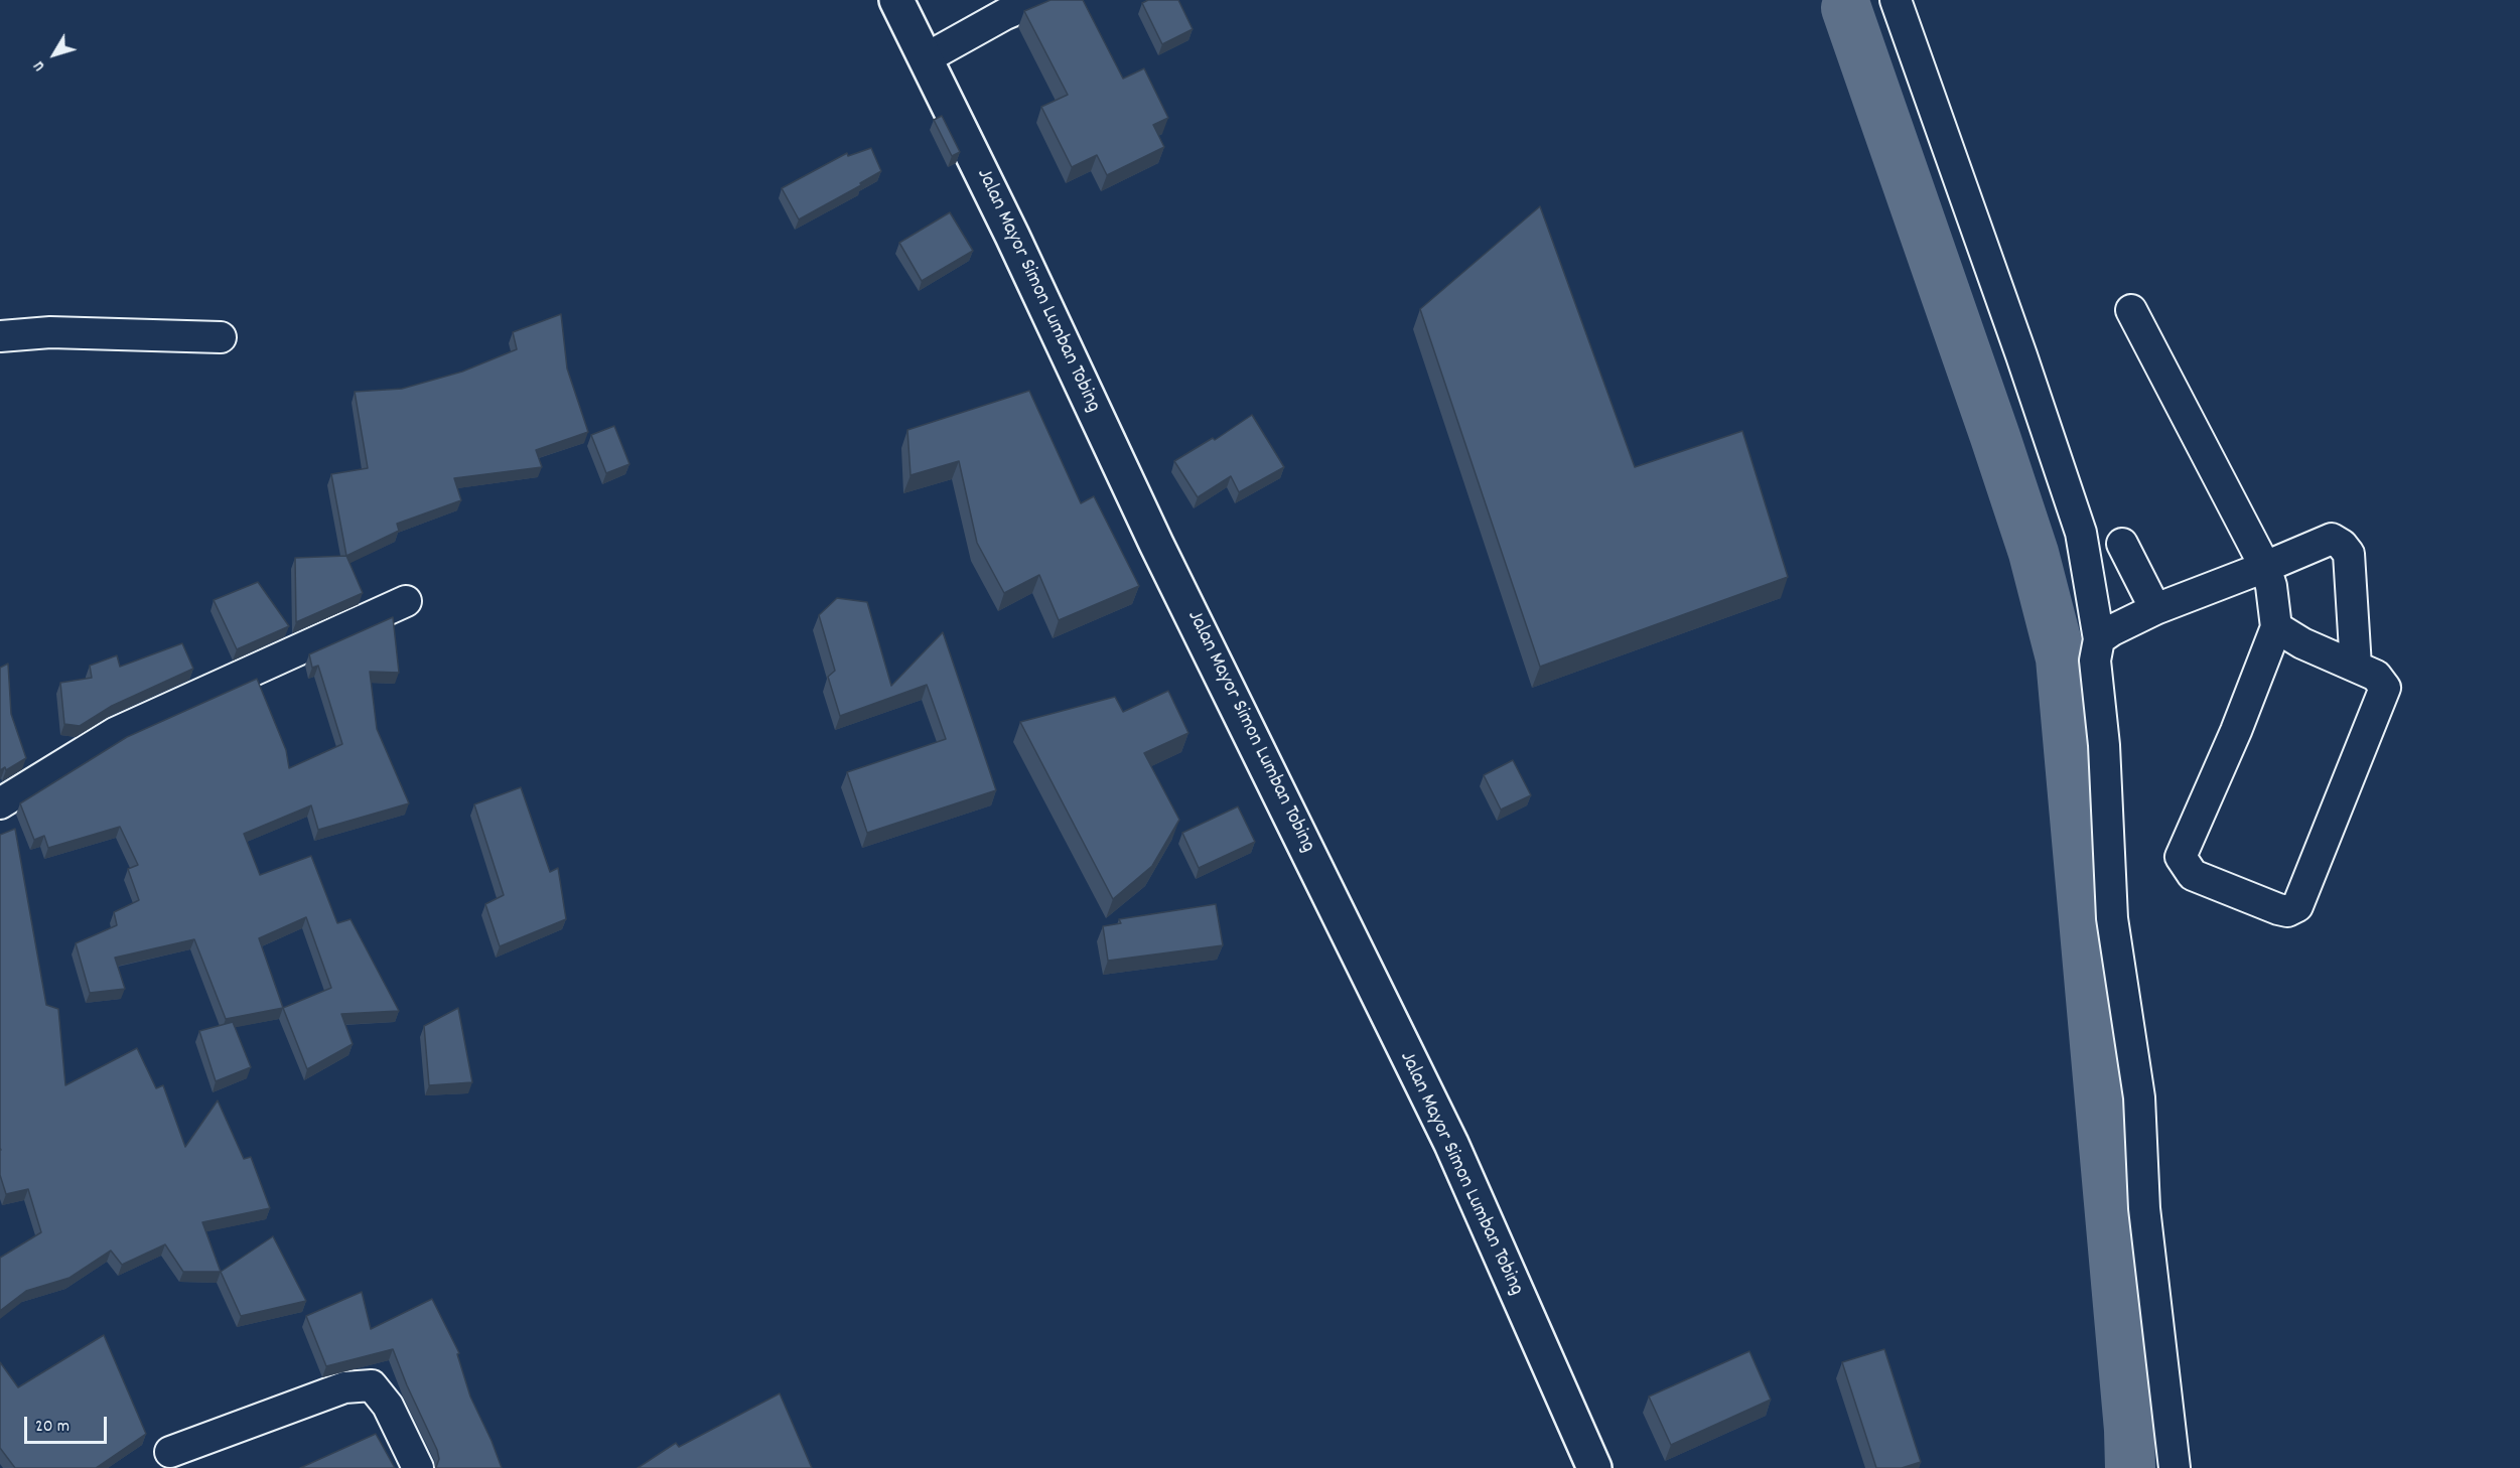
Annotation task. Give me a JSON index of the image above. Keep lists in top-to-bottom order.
{
  "streets": {
    "main road": ["Jalan Mayor Simon Lumban Tobing"]
  },
  "scale_bar": "20 m",
  "north": "bottom left"
}
